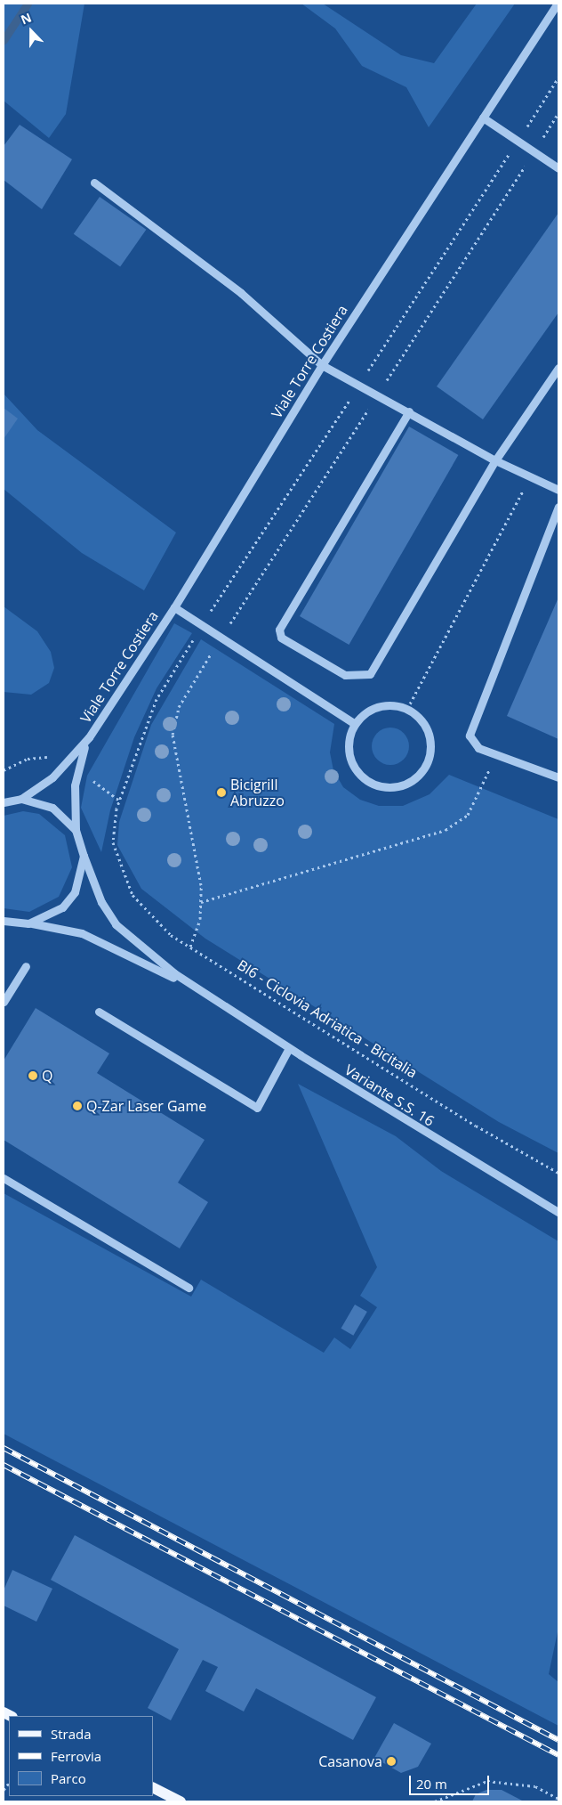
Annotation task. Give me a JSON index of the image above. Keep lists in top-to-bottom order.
{
  "streets": {
    "street": ["Viale Torre Costiera", "Variante S.S. 16"],
    "path": ["BI6 - Ciclovia Adriatica - Bicitalia"]
  },
  "crossings": [
    ["Viale Torre Costiera", "Variante S.S. 16"]
  ],
  "places": [
    "Bicigrill Abruzzo",
    "Q",
    "Q-Zar Laser Game",
    "Casanova"
  ],
  "legend": ["Strada", "Ferrovia", "Parco"],
  "scale_bar": "20 m",
  "north": "top"
}
